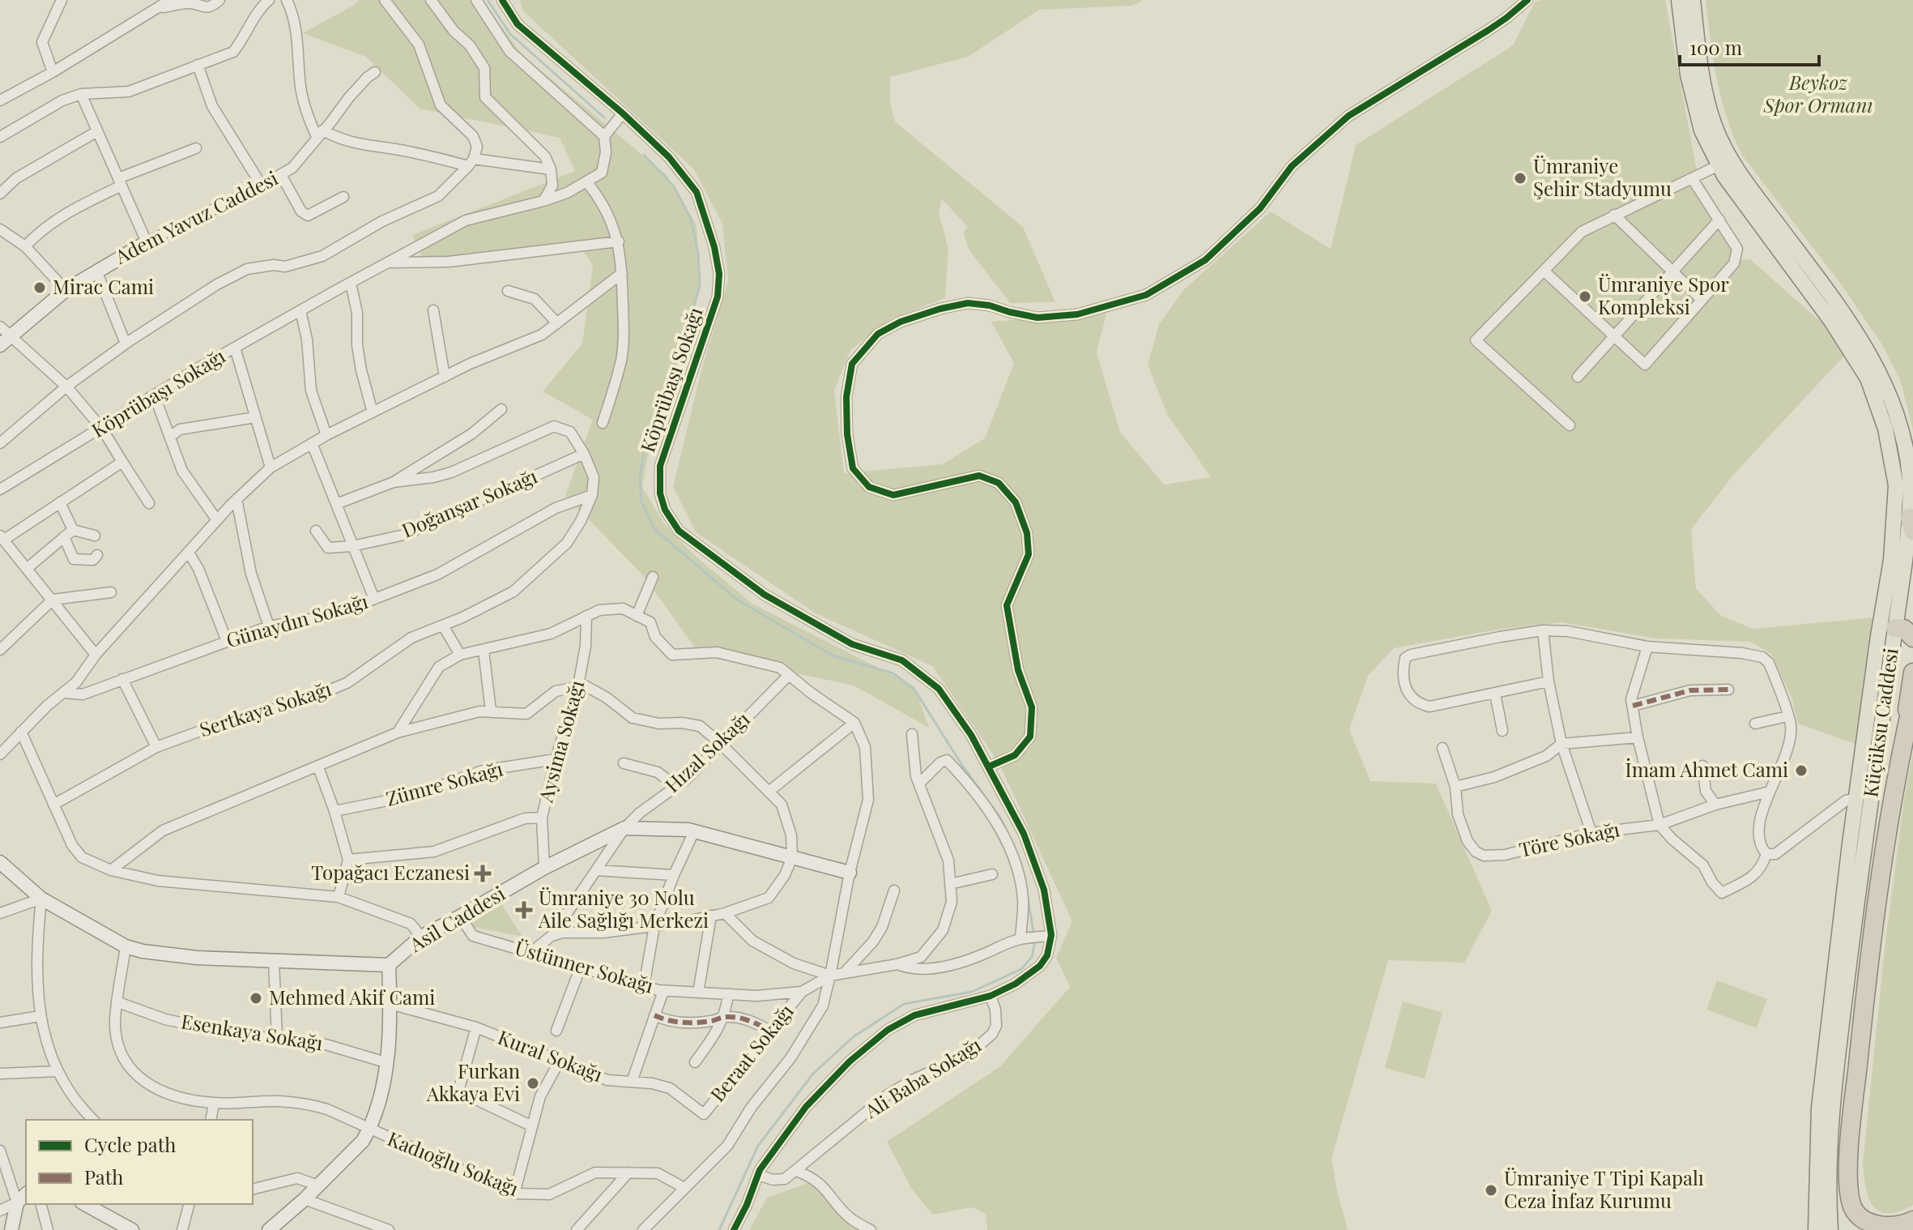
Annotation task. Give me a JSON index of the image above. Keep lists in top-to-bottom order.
{
  "streets": {
    "main road": ["Küçüksu Caddesi"],
    "street": [
      "Adem Yavuz Caddesi",
      "Köprübaşı Sokağı",
      "Doğanşar Sokağı",
      "Günaydın Sokağı",
      "Sertkaya Sokağı",
      "Aysima Sokağı",
      "Hızal Sokağı",
      "Zümre Sokağı",
      "Töre Sokağı",
      "Asil Caddesi",
      "Üstünner Sokağı",
      "Esenkaya Sokağı",
      "Beraat Sokağı",
      "Kural Sokağı",
      "Ali Baba Sokağı",
      "Kadıoğlu Sokağı"
    ]
  },
  "crossings": [
    ["Köprübaşı Sokağı", "Ali Baba Sokağı"],
    ["Günaydın Sokağı", "Sertkaya Sokağı"],
    ["Aysima Sokağı", "Zümre Sokağı"],
    ["Aysima Sokağı", "Asil Caddesi"],
    ["Hızal Sokağı", "Asil Caddesi"],
    ["Hızal Sokağı", "Üstünner Sokağı"],
    ["Asil Caddesi", "Üstünner Sokağı"],
    ["Asil Caddesi", "Kadıoğlu Sokağı"],
    ["Üstünner Sokağı", "Beraat Sokağı"],
    ["Esenkaya Sokağı", "Kadıoğlu Sokağı"],
    ["Beraat Sokağı", "Kural Sokağı"]
  ],
  "parks": ["Beykoz Spor Ormanı"],
  "places": {
    "other": [
      "Ümraniye Şehir Stadyumu",
      "Mirac Cami",
      "Ümraniye Spor Kompleksi",
      "İmam Ahmet Cami",
      "Mehmed Akif Cami",
      "Furkan Akkaya Evi",
      "Ümraniye T Tipi Kapalı Ceza İnfaz Kurumu"
    ],
    "health": ["Topağacı Eczanesi", "Ümraniye 30 Nolu Aile Sağlığı Merkezi"]
  },
  "legend": ["Cycle path", "Path"],
  "scale_bar": "100 m"
}
